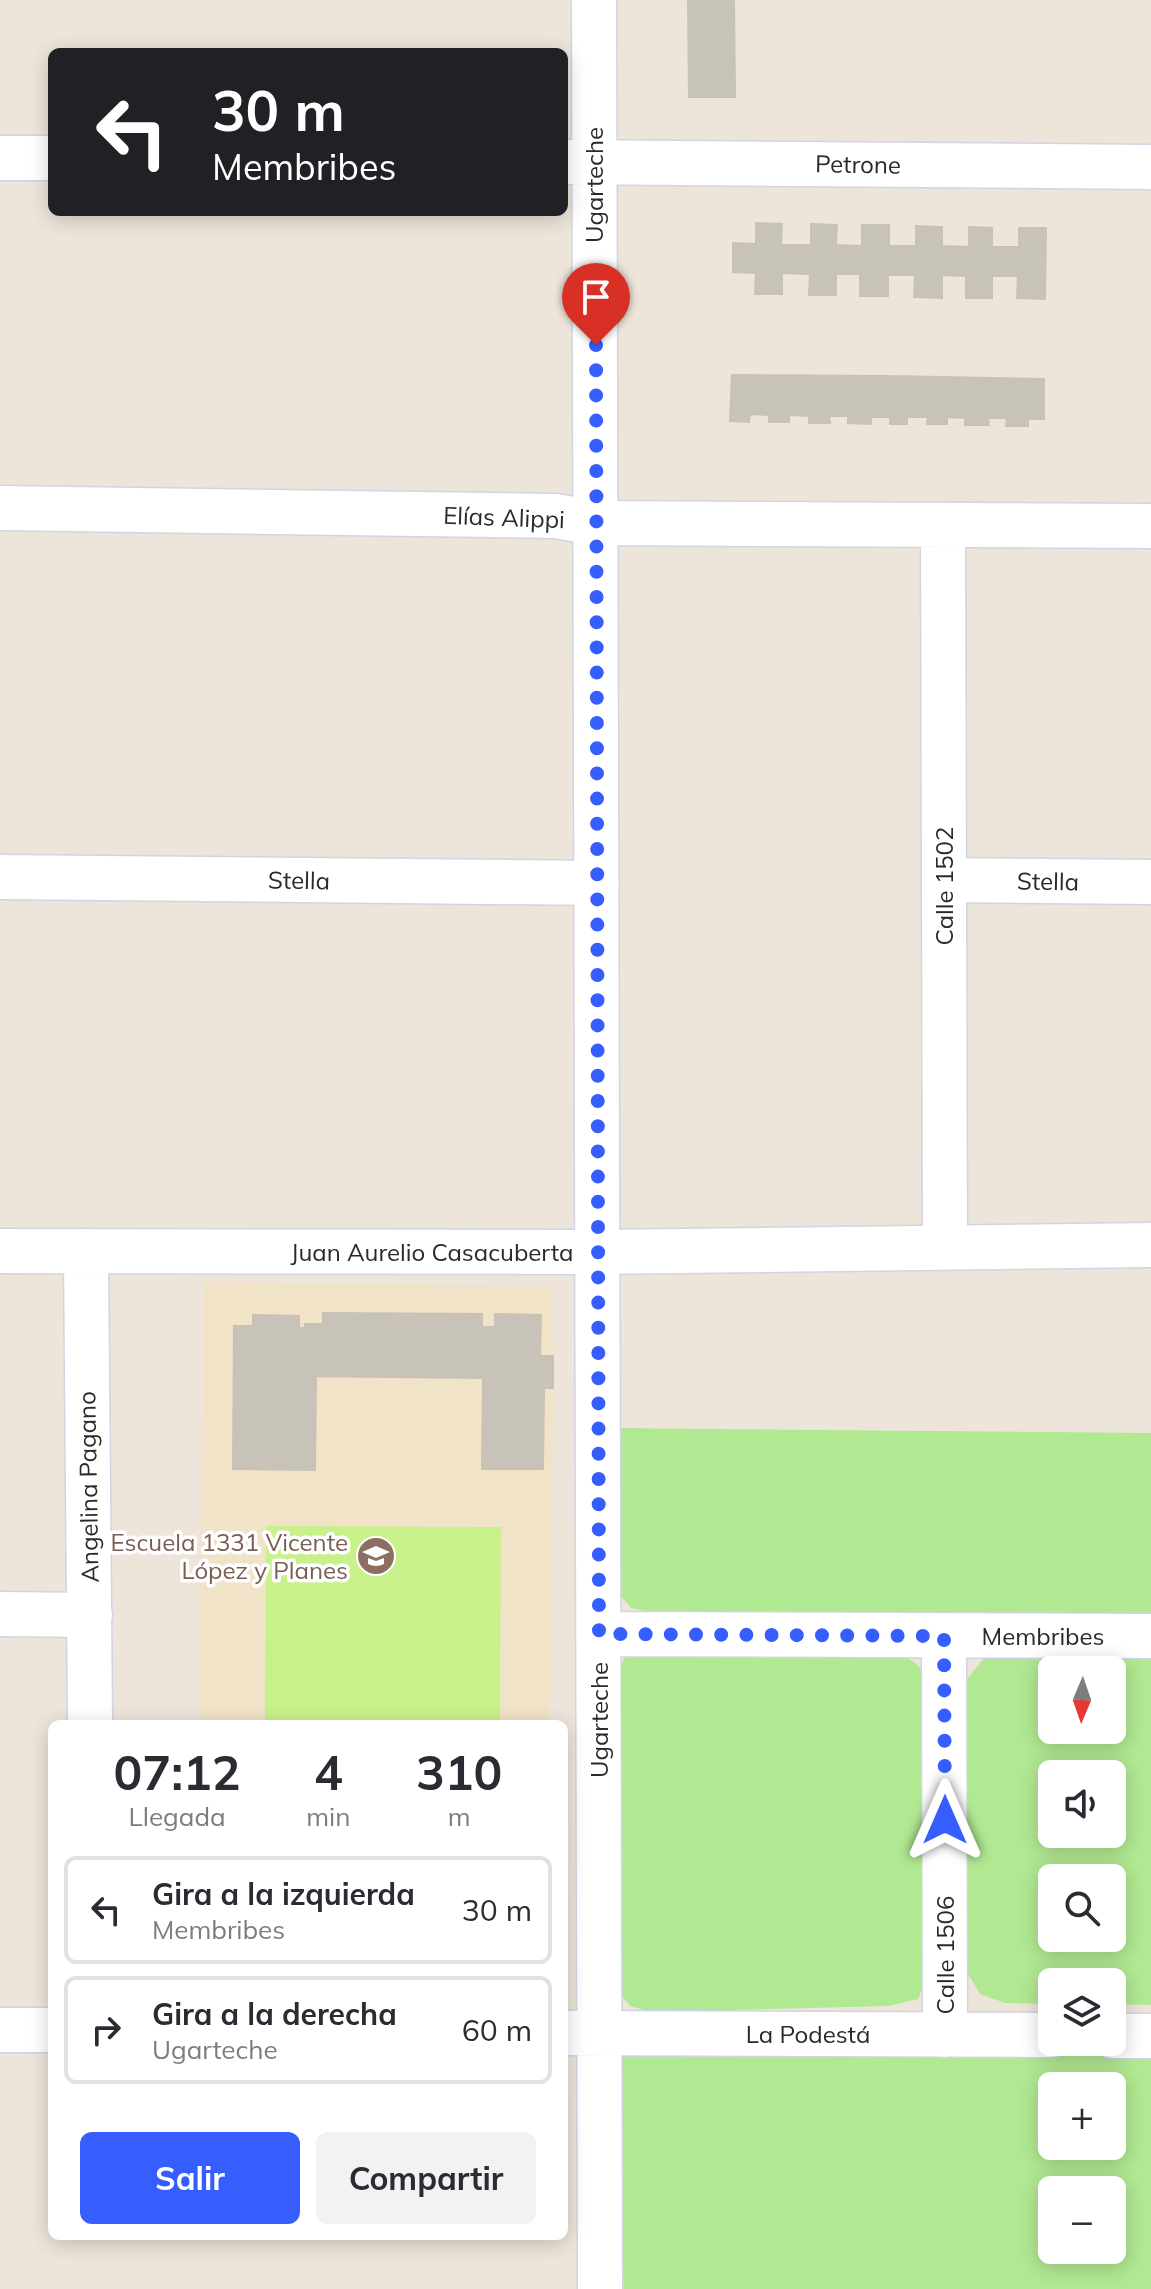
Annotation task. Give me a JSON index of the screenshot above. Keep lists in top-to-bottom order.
{
  "streets": {
    "street": [
      "Petrone",
      "Ugarteche",
      "Elías Alippi",
      "Stella",
      "Calle 1502",
      "Juan Aurelio Casacuberta",
      "Angelina Pagano",
      "Membribes",
      "Calle 1506",
      "La Podestá"
    ]
  },
  "crossings": [
    ["Petrone", "Ugarteche"],
    ["Ugarteche", "Elías Alippi"],
    ["Ugarteche", "Stella"],
    ["Ugarteche", "Juan Aurelio Casacuberta"],
    ["Ugarteche", "Membribes"],
    ["Ugarteche", "La Podestá"],
    ["Elías Alippi", "Calle 1502"],
    ["Stella", "Calle 1502"],
    ["Calle 1502", "Juan Aurelio Casacuberta"],
    ["Juan Aurelio Casacuberta", "Angelina Pagano"],
    ["Membribes", "Calle 1506"],
    ["Calle 1506", "La Podestá"]
  ],
  "places": {
    "school or university": ["Escuela 1331 Vicente López y Planes"]
  },
  "north": "bottom",
  "page": {
    "turn": ["30 m", "Membribes"],
    "map_buttons": ["+", "−"],
    "eta": [
      "07:12",
      "Llegada",
      "4",
      "min",
      "310",
      "m"
    ],
    "list": [
      {
        "name": "Gira a la izquierda",
        "note": "Membribes",
        "value": "30 m"
      },
      {
        "name": "Gira a la derecha",
        "note": "Ugarteche",
        "value": "60 m"
      }
    ],
    "buttons": ["Salir", "Compartir"]
  }
}
